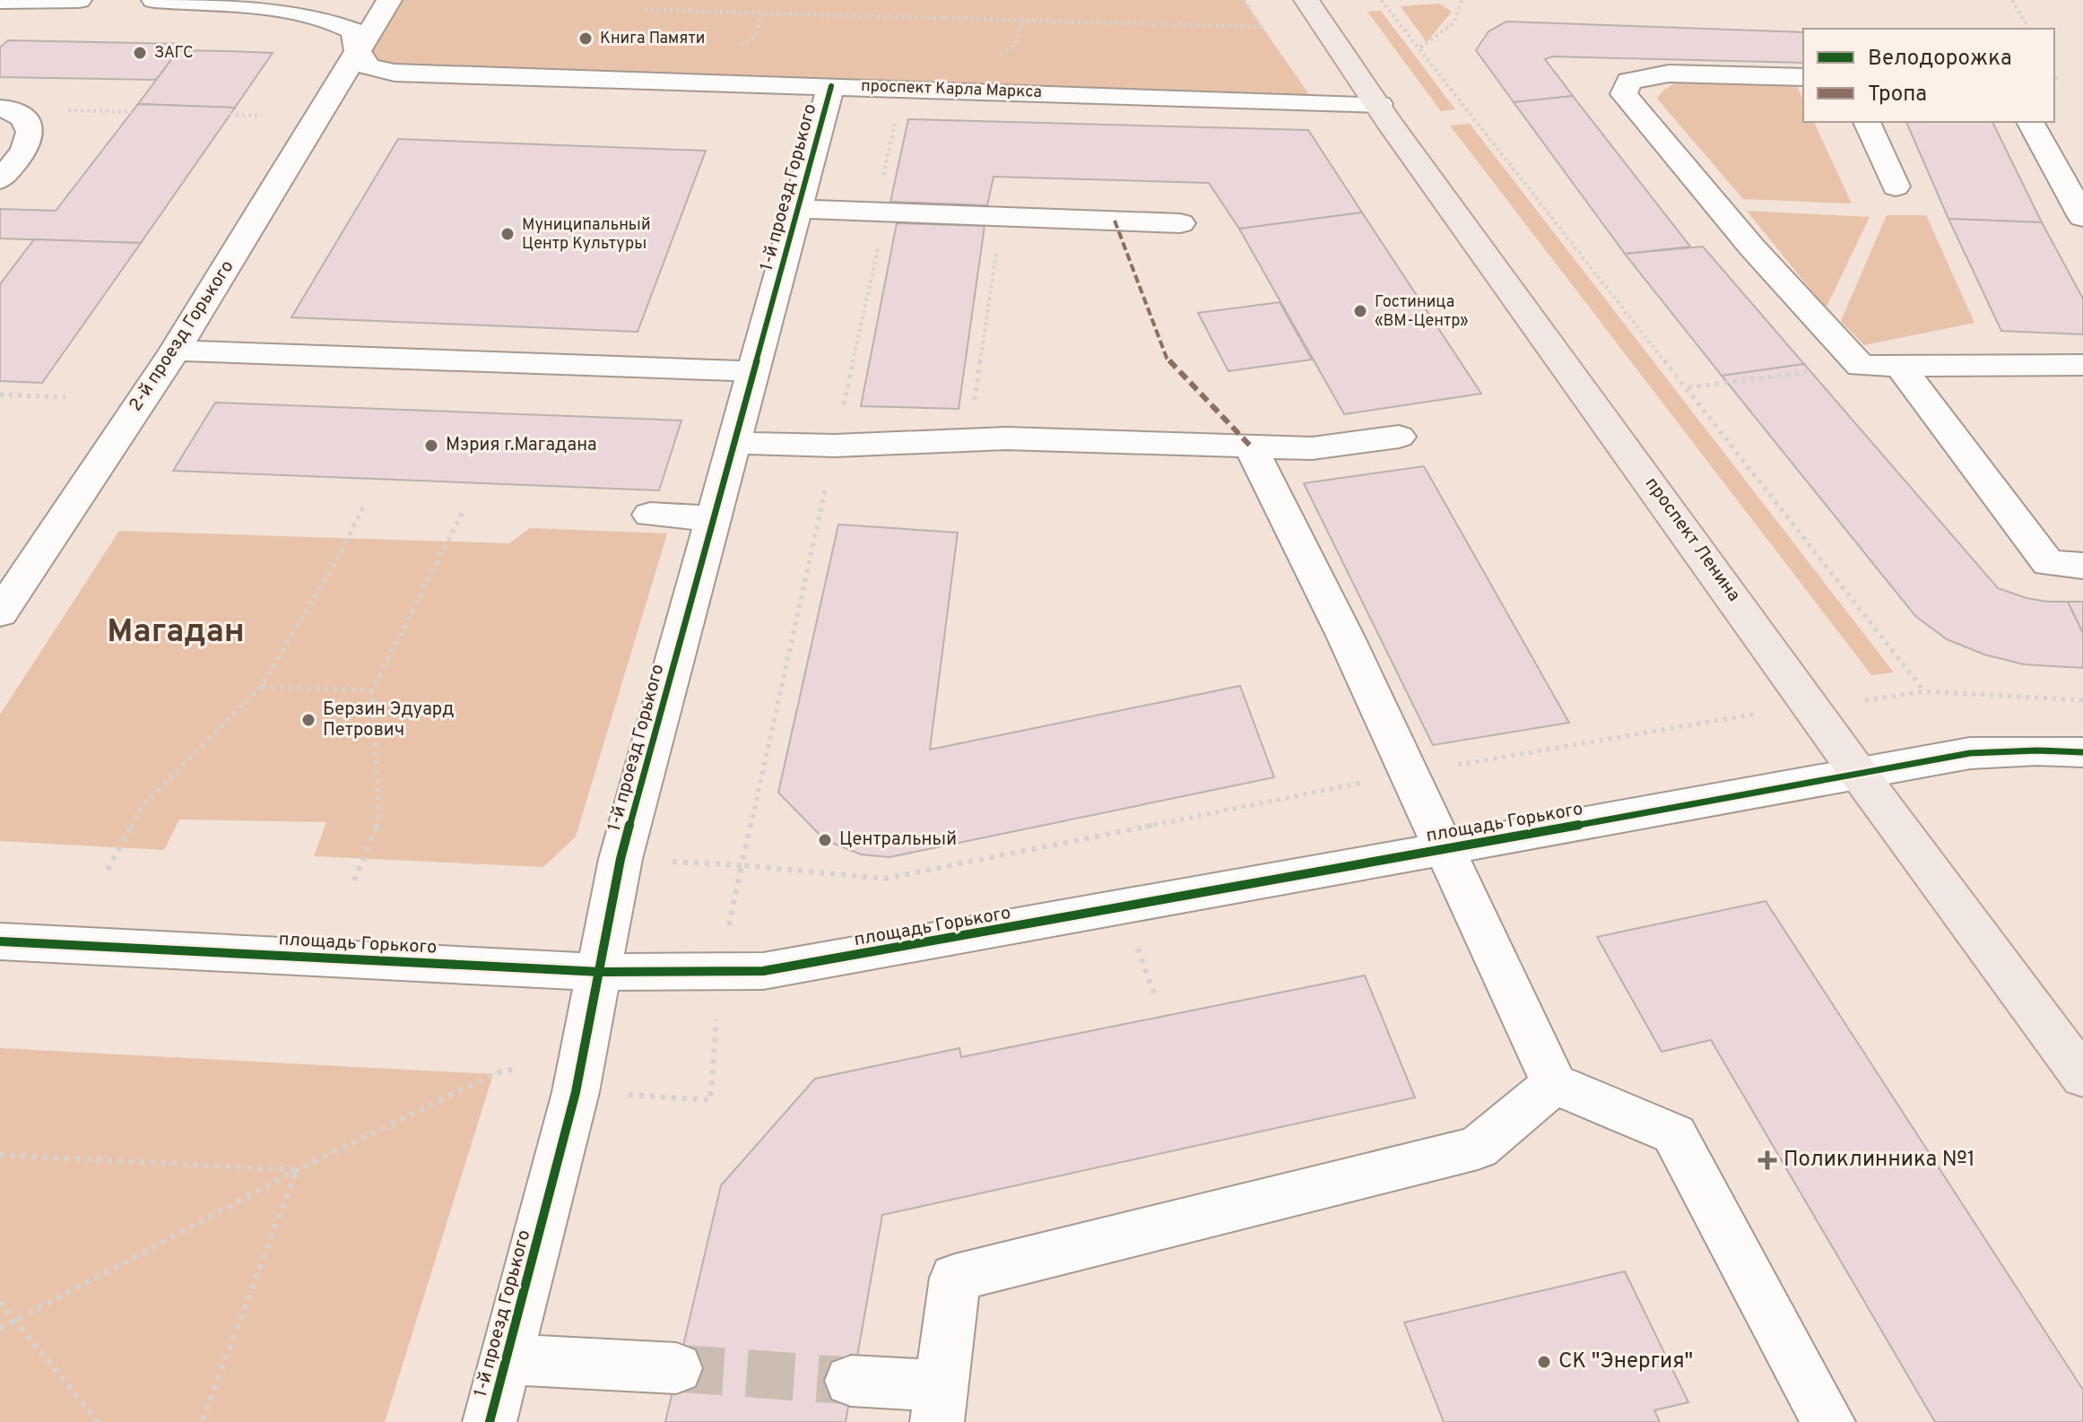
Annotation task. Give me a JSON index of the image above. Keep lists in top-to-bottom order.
{
  "streets": {
    "main road": ["проспект Ленина"],
    "street": [
      "проспект Карла Маркса",
      "1-й проезд Горького",
      "2-й проезд Горького",
      "площадь Горького"
    ]
  },
  "crossings": [
    ["проспект Карла Маркса", "1-й проезд Горького"],
    ["проспект Карла Маркса", "2-й проезд Горького"],
    ["проспект Карла Маркса", "проспект Ленина"],
    ["1-й проезд Горького", "площадь Горького"],
    ["проспект Ленина", "площадь Горького"]
  ],
  "districts": ["Магадан"],
  "places": {
    "other": [
      "Книга Памяти",
      "ЗАГС",
      "Муниципальный Центр Культуры",
      "Гостиница «ВМ-Центр»",
      "Мэрия г.Магадана",
      "Берзин Эдуард Петрович",
      "Центральный",
      "СК \"Энергия\""
    ],
    "health": ["Поликлинника №1"]
  },
  "legend": ["Велодорожка", "Тропа"]
}
